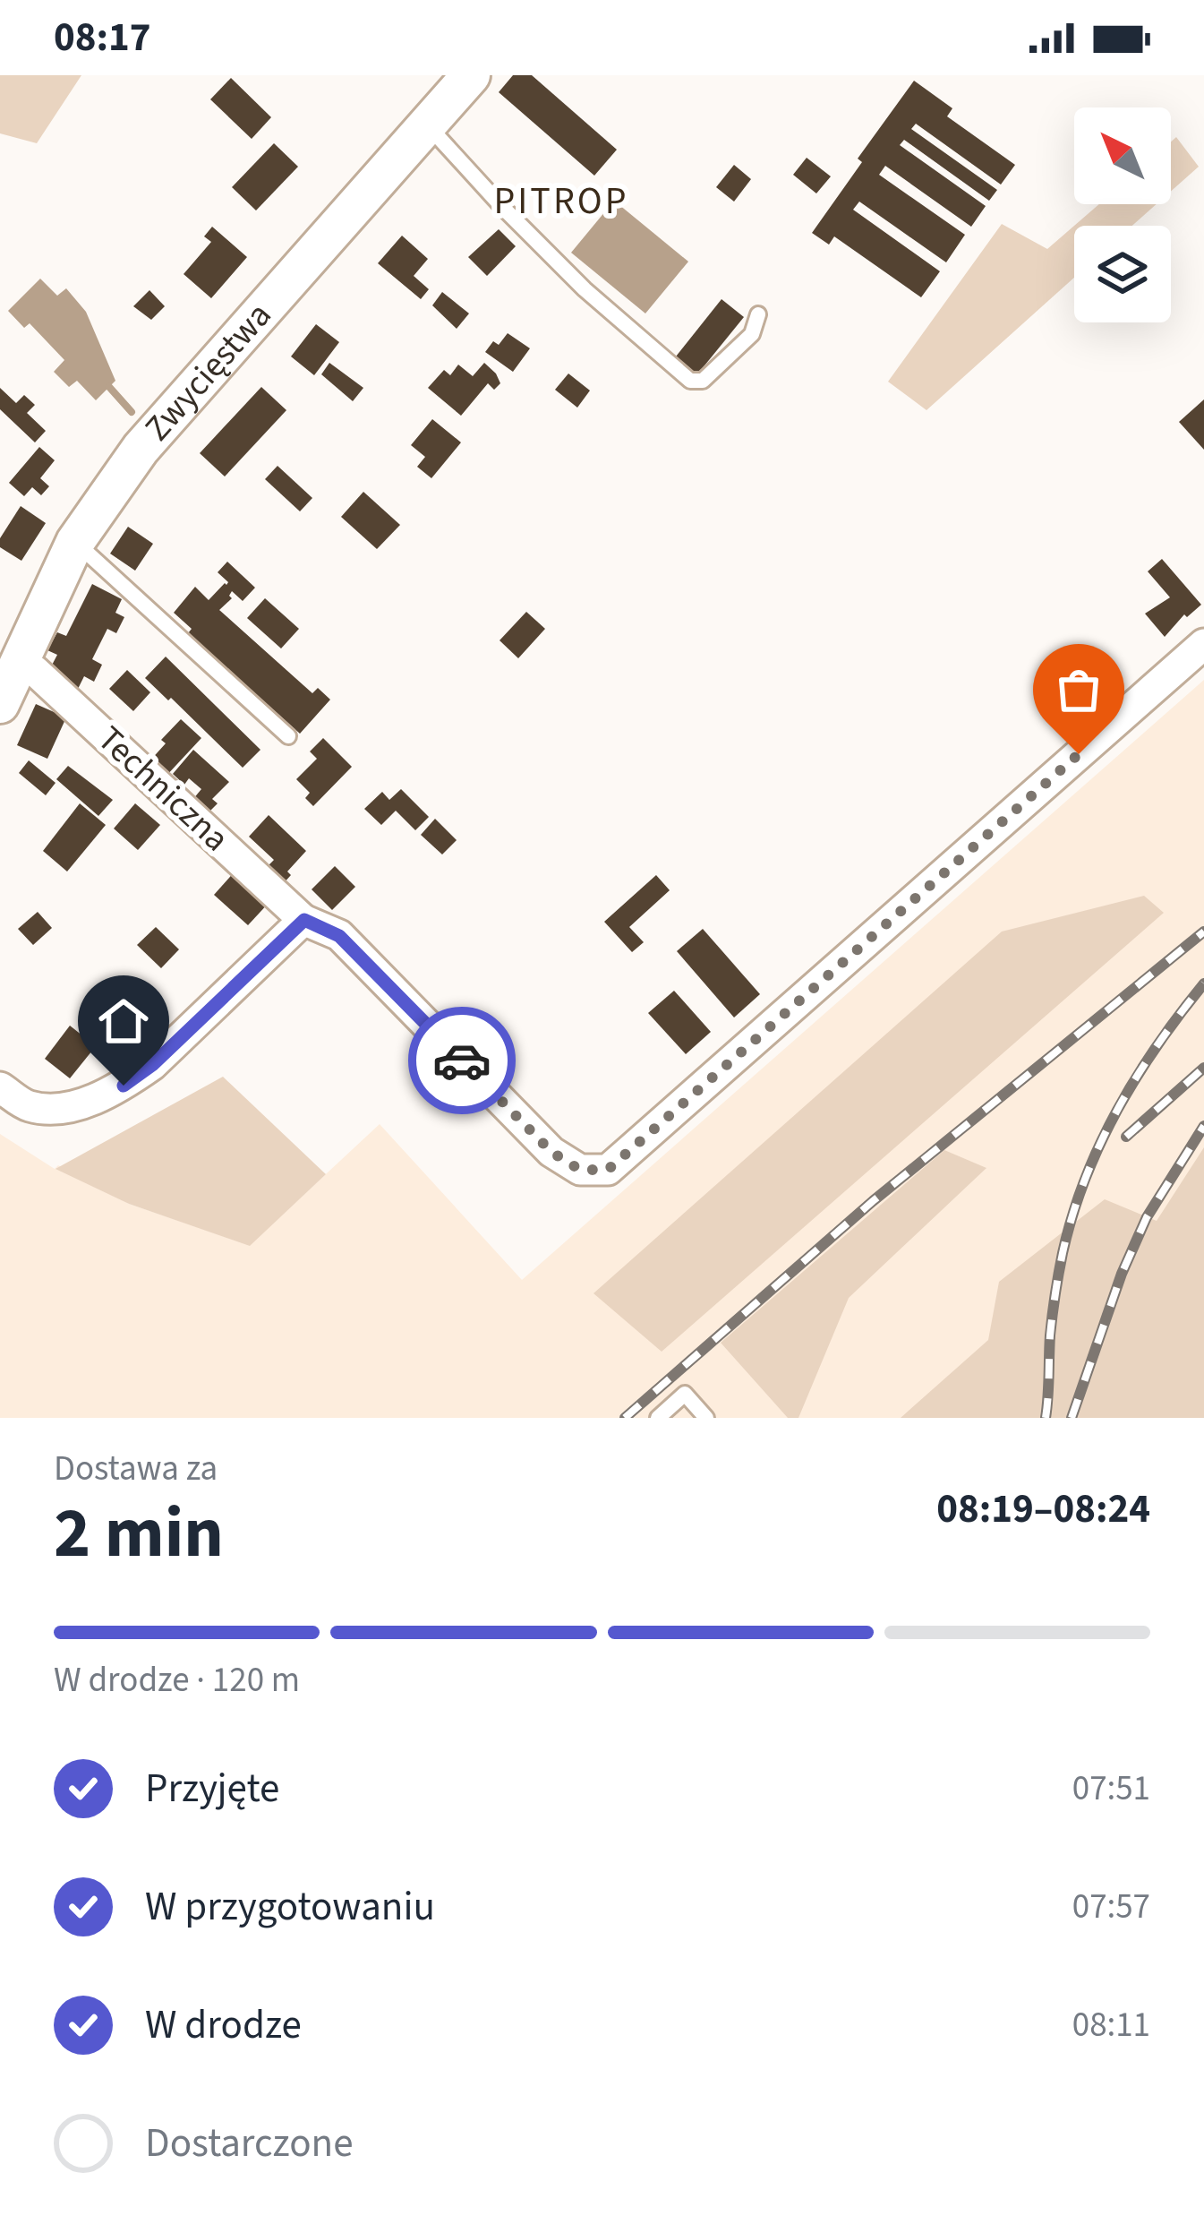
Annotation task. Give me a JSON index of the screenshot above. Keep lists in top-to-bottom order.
{
  "streets": {
    "street": ["Zwycięstwa", "Techniczna"]
  },
  "crossings": [
    ["Zwycięstwa", "Techniczna"]
  ],
  "districts": ["PITROP"],
  "north": "top left",
  "page": {
    "status": "08:17",
    "heading": ["2 min", "Dostawa za", "08:19–08:24"],
    "bar": "W drodze · 120 m",
    "list": [
      ["Przyjęte", "07:51"],
      ["W przygotowaniu", "07:57"],
      ["W drodze", "08:11"],
      "Dostarczone"
    ]
  }
}
